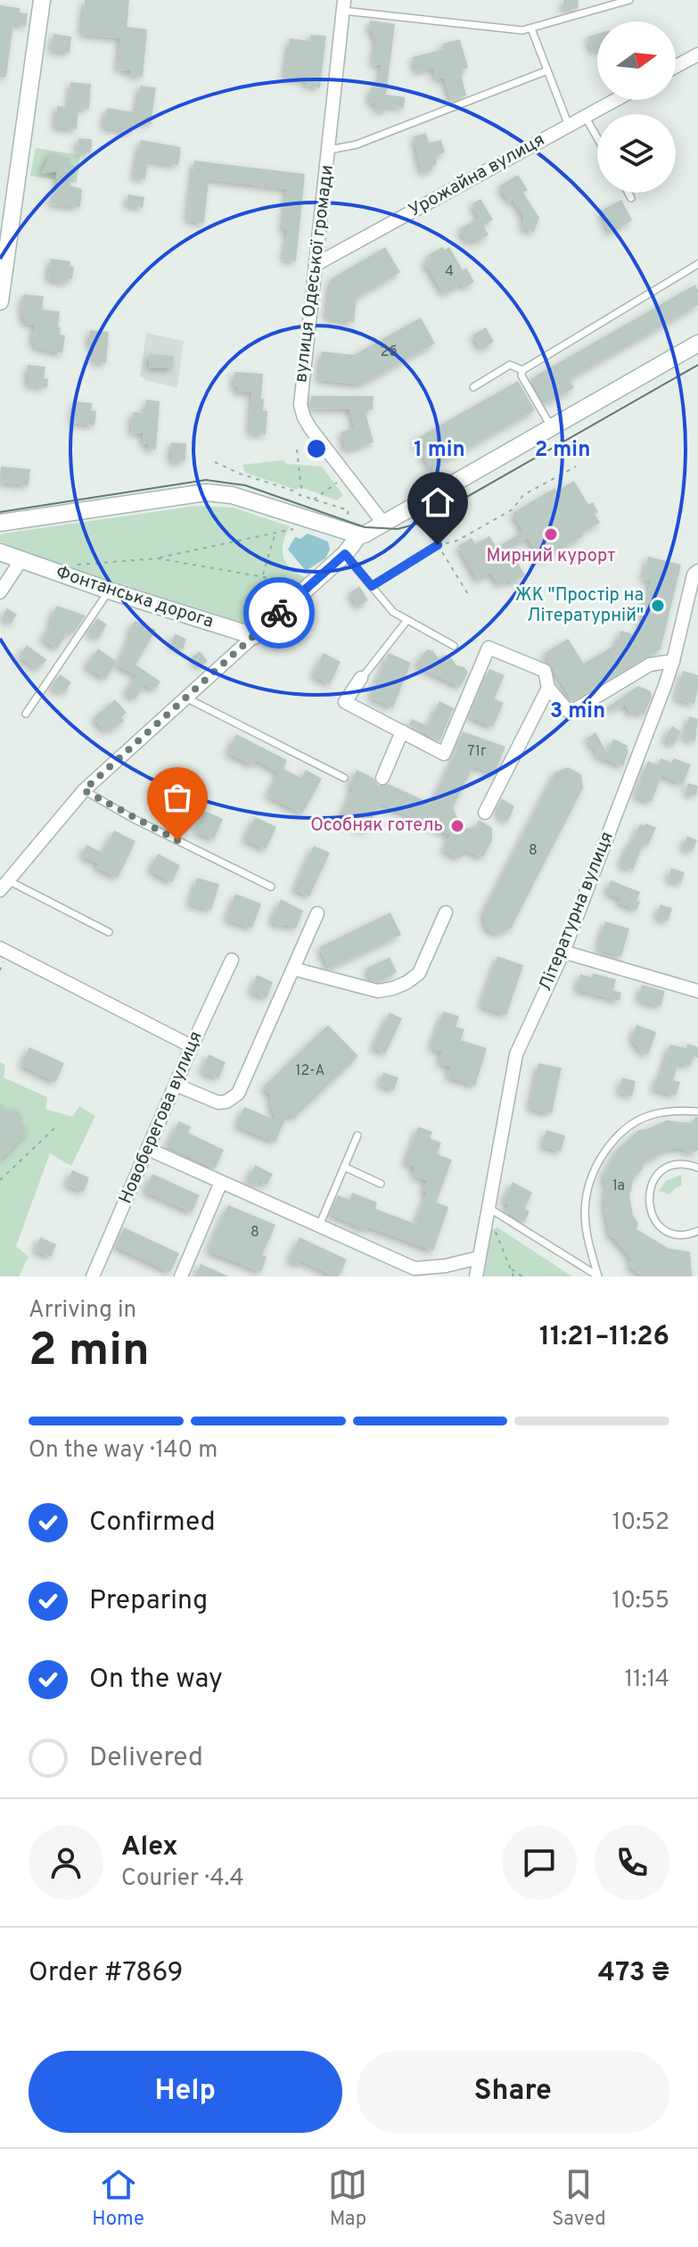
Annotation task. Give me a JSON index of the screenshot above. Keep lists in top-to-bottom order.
{
  "streets": {
    "main road": ["Фонтанська дорога"],
    "street": [
      "Урожайна вулиця",
      "вулиця Одеської громади",
      "Літературна вулиця",
      "Новоберегова вулиця"
    ]
  },
  "crossings": [
    ["Урожайна вулиця", "вулиця Одеської громади"]
  ],
  "places": ["Мирний курорт", "ЖК \"Простір на Літературній\"", "Особняк готель"],
  "house_numbers": [
    "4",
    "2б",
    "71г",
    "8",
    "12-А",
    "1а",
    "8"
  ],
  "north": "right",
  "page": {
    "heading": ["2 min", "Arriving in", "11:21–11:26"],
    "panel": [
      "Alex",
      "Courier · 4.4",
      "Order #7869",
      "473 ₴"
    ],
    "bar": "On the way · 140 m",
    "list": [
      ["Confirmed", "10:52"],
      ["Preparing", "10:55"],
      ["On the way", "11:14"],
      "Delivered"
    ],
    "buttons": ["Help", "Share"],
    "tabs": ["Home", "Map", "Saved"]
  },
  "rings": ["1 min", "2 min", "3 min"]
}
